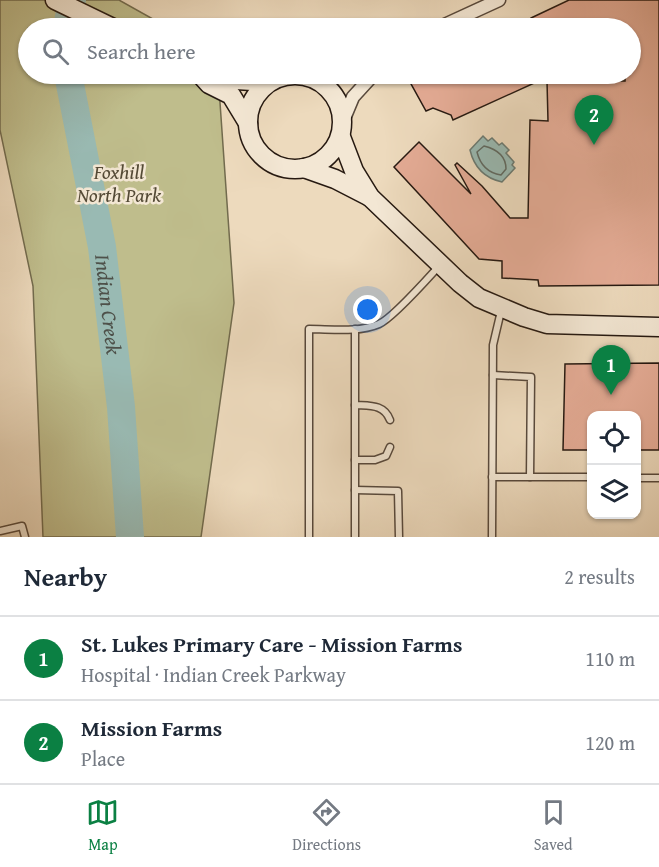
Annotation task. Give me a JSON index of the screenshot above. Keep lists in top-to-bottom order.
{
  "water": ["Indian Creek"],
  "parks": ["Foxhill North Park"],
  "page": {
    "search": "Search here",
    "pins": ["2", "1"],
    "heading": ["Nearby", "2 results"],
    "list": [
      {
        "mark": "1",
        "name": "St. Lukes Primary Care - Mission Farms",
        "note": "Hospital · Indian Creek Parkway",
        "value": "110 m"
      },
      {
        "mark": "2",
        "name": "Mission Farms",
        "note": "Place",
        "value": "120 m"
      }
    ],
    "nav": ["Map", "Directions", "Saved"]
  }
}
